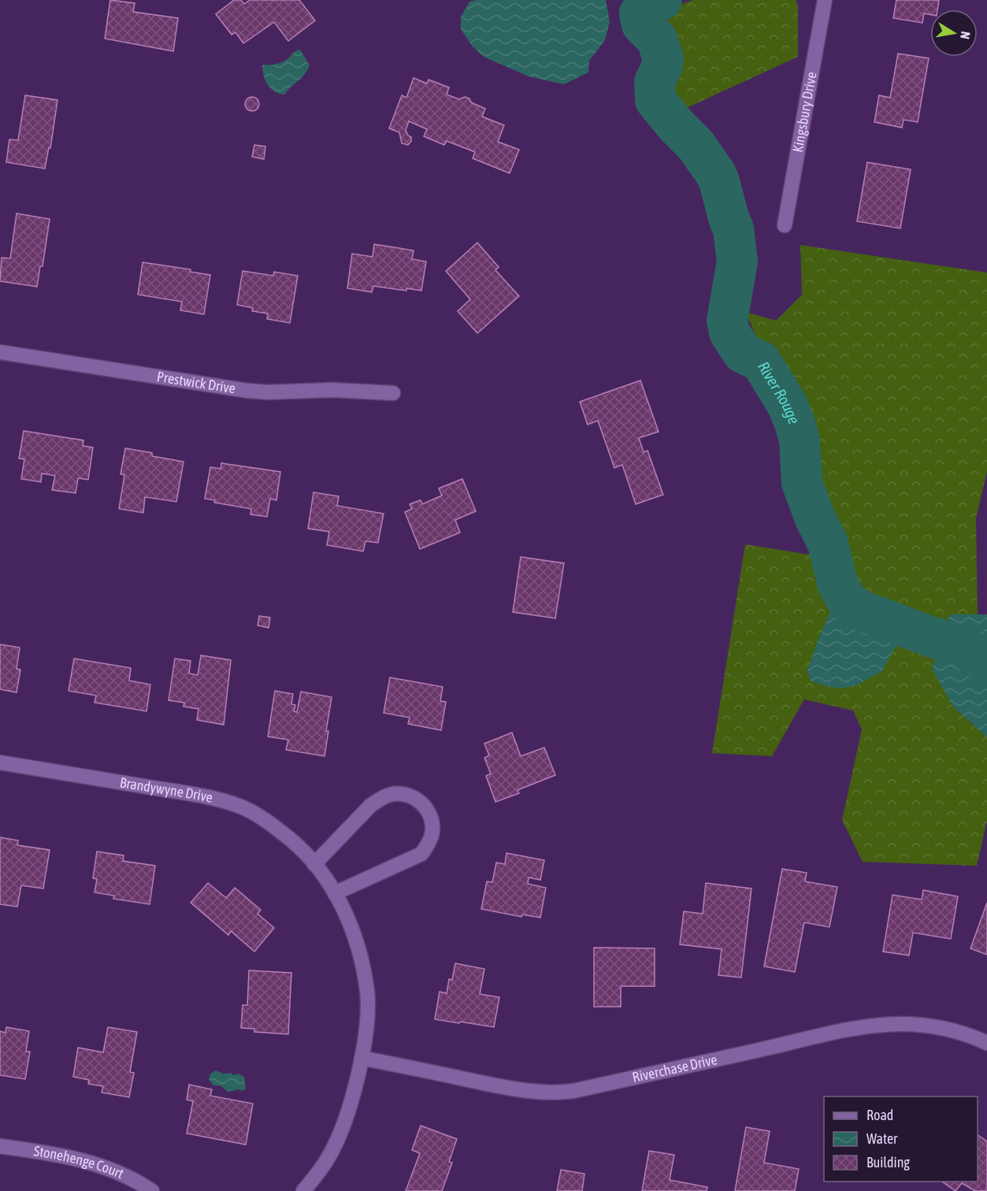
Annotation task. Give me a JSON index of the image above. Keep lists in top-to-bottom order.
{
  "streets": {
    "street": [
      "Kingsbury Drive",
      "Prestwick Drive",
      "Brandywyne Drive",
      "Riverchase Drive",
      "Stonehenge Court"
    ]
  },
  "crossings": [
    ["Brandywyne Drive", "Riverchase Drive"]
  ],
  "water": ["River Rouge"],
  "legend": ["Road", "Water", "Building"],
  "north": "right"
}
